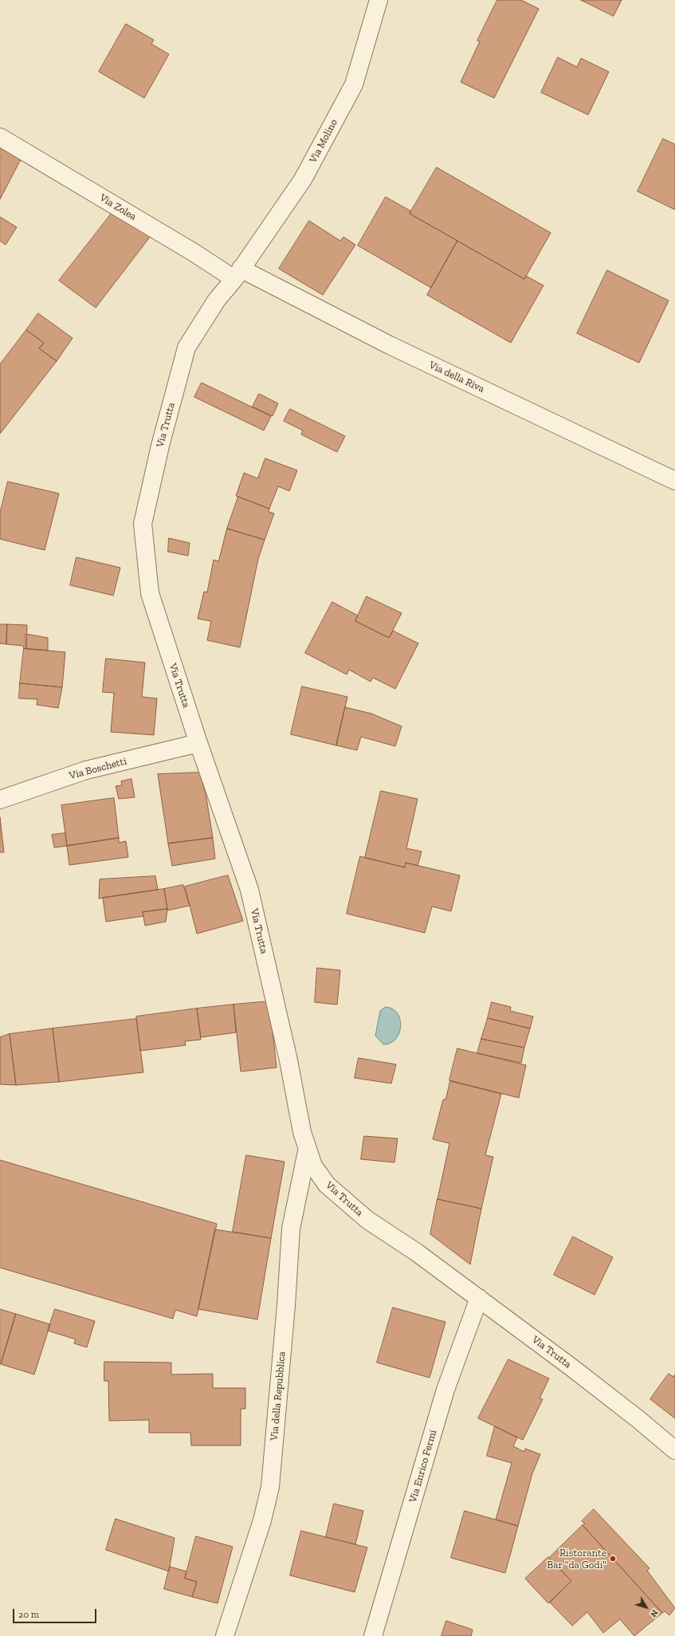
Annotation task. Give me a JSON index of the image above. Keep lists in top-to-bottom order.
{
  "streets": {
    "street": [
      "Via Molino",
      "Via Zolea",
      "Via della Riva",
      "Via Trutta",
      "Via Boschetti",
      "Via della Repubblica",
      "Via Enrico Fermi"
    ]
  },
  "crossings": [
    ["Via Molino", "Via Zolea"],
    ["Via Molino", "Via della Riva"],
    ["Via Molino", "Via Trutta"],
    ["Via Zolea", "Via della Riva"],
    ["Via Zolea", "Via Trutta"],
    ["Via della Riva", "Via Trutta"],
    ["Via Trutta", "Via Boschetti"],
    ["Via Trutta", "Via della Repubblica"],
    ["Via Trutta", "Via Enrico Fermi"]
  ],
  "places": ["Ristorante Bar \"da Godi\""],
  "scale_bar": "20 m",
  "north": "bottom right"
}
